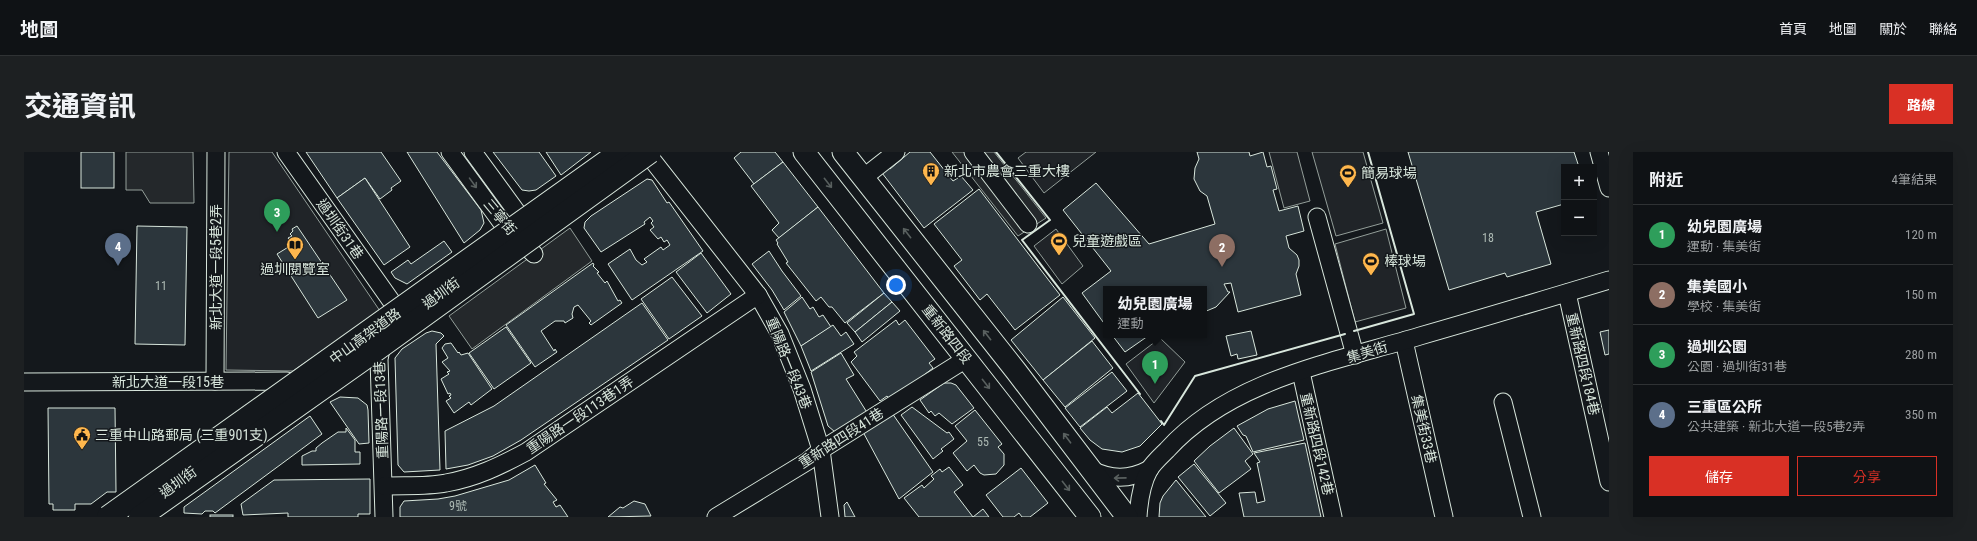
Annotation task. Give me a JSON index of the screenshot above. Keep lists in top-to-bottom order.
{
  "streets": {
    "highway": ["中山高架道路"],
    "main road": ["過圳街", "重新路四段"],
    "street": [
      "三寧街",
      "過圳街31巷",
      "新北大道一段5巷2弄",
      "集美街",
      "重陽路一段43巷",
      "重新路四段184巷",
      "新北大道一段15巷",
      "重陽路一段13巷",
      "重陽路一段113巷1弄",
      "集美街33巷",
      "重新路四段41巷",
      "重新路四段142巷"
    ]
  },
  "crossings": [
    ["三寧街", "過圳街"],
    ["過圳街31巷", "重陽路一段13巷"],
    ["新北大道一段5巷2弄", "新北大道一段15巷"],
    ["過圳街", "新北大道一段15巷"],
    ["過圳街", "重陽路一段13巷"],
    ["重新路四段", "重新路四段41巷"],
    ["集美街", "重新路四段184巷"],
    ["集美街", "集美街33巷"],
    ["集美街", "重新路四段142巷"],
    ["重陽路一段43巷", "重陽路一段113巷1弄"],
    ["重陽路一段43巷", "重新路四段41巷"],
    ["重陽路一段13巷", "重陽路一段113巷1弄"]
  ],
  "places": {
    "building": ["新北市農會三重大樓"],
    "sports": ["簡易球場", "兒童遊戲區", "棒球場"],
    "library": ["過圳閱覽室"],
    "public building": ["三重中山路郵局 (三重901支)"]
  },
  "house_numbers": [
    "18",
    "11",
    "55",
    "9號"
  ],
  "page": {
    "header": "地圖",
    "nav": [
      "首頁",
      "地圖",
      "關於",
      "聯絡"
    ],
    "title": "交通資訊",
    "buttons": [
      "路線",
      ["儲存", "分享"]
    ],
    "heading": ["附近", "4筆結果"],
    "map_buttons": ["+", "−"],
    "pins": [
      "3",
      "4",
      "2",
      "1"
    ],
    "list": [
      {
        "mark": "1",
        "name": "幼兒園廣場",
        "note": "運動 · 集美街",
        "value": "120 m"
      },
      {
        "mark": "2",
        "name": "集美國小",
        "note": "學校 · 集美街",
        "value": "150 m"
      },
      {
        "mark": "3",
        "name": "過圳公園",
        "note": "公園 · 過圳街31巷",
        "value": "280 m"
      },
      {
        "mark": "4",
        "name": "三重區公所",
        "note": "公共建築 · 新北大道一段5巷2弄",
        "value": "350 m"
      }
    ],
    "popup": ["幼兒園廣場", "運動"]
  }
}
